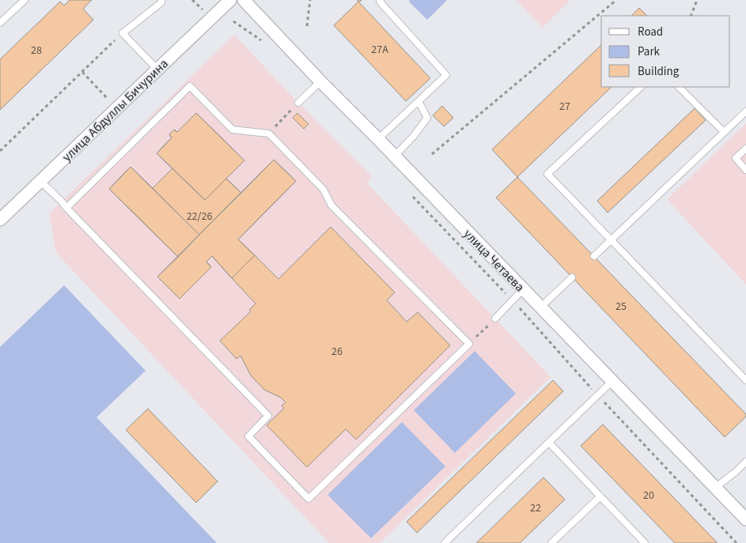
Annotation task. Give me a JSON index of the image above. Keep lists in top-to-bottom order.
{
  "streets": {
    "street": ["улица Абдуллы Бичурина", "улица Четаева"]
  },
  "house_numbers": [
    "27А",
    "28",
    "27",
    "22/26",
    "25",
    "26",
    "20",
    "22"
  ],
  "legend": ["Road", "Park", "Building"]
}
